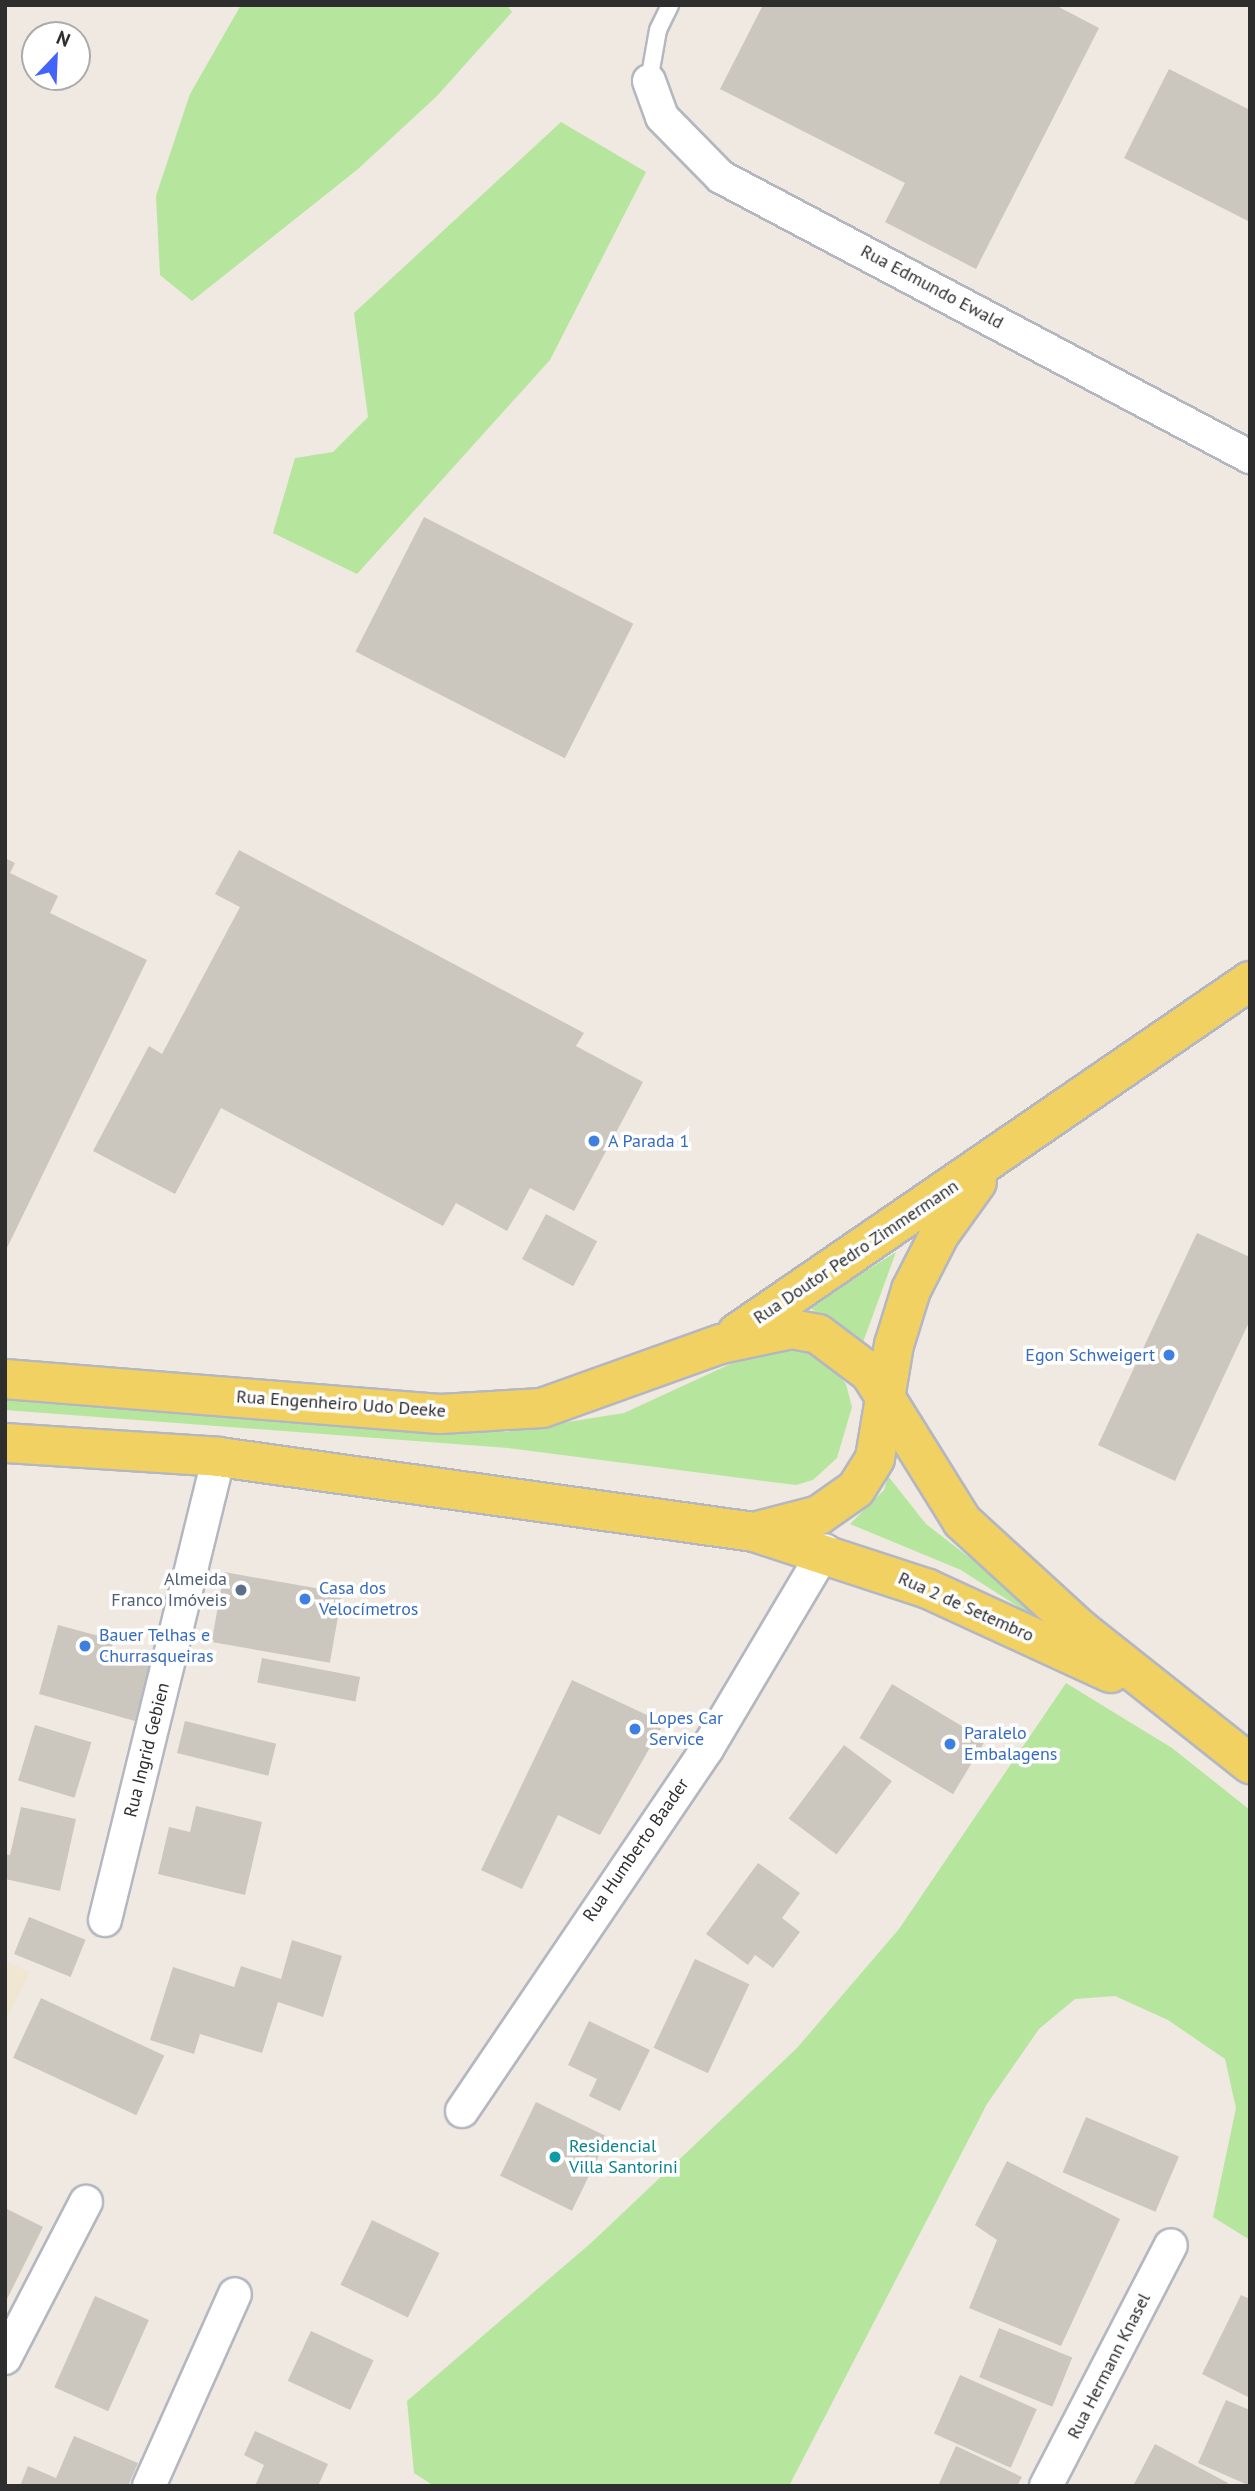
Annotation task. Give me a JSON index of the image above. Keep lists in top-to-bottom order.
{
  "streets": {
    "main road": ["Rua Doutor Pedro Zimmermann", "Rua Engenheiro Udo Deeke", "Rua 2 de Setembro"],
    "street": [
      "Rua Edmundo Ewald",
      "Rua Ingrid Gebien",
      "Rua Humberto Baader",
      "Rua Hermann Knasel"
    ]
  },
  "crossings": [
    ["Rua Doutor Pedro Zimmermann", "Rua Engenheiro Udo Deeke"],
    ["Rua Doutor Pedro Zimmermann", "Rua 2 de Setembro"],
    ["Rua Engenheiro Udo Deeke", "Rua 2 de Setembro"],
    ["Rua 2 de Setembro", "Rua Humberto Baader"]
  ],
  "places": [
    "A Parada 1",
    "Egon Schweigert",
    "Almeida Franco Imóveis",
    "Casa dos Velocímetros",
    "Bauer Telhas e Churrasqueiras",
    "Lopes Car Service",
    "Paralelo Embalagens",
    "Residencial Villa Santorini"
  ],
  "north": "top right"
}
